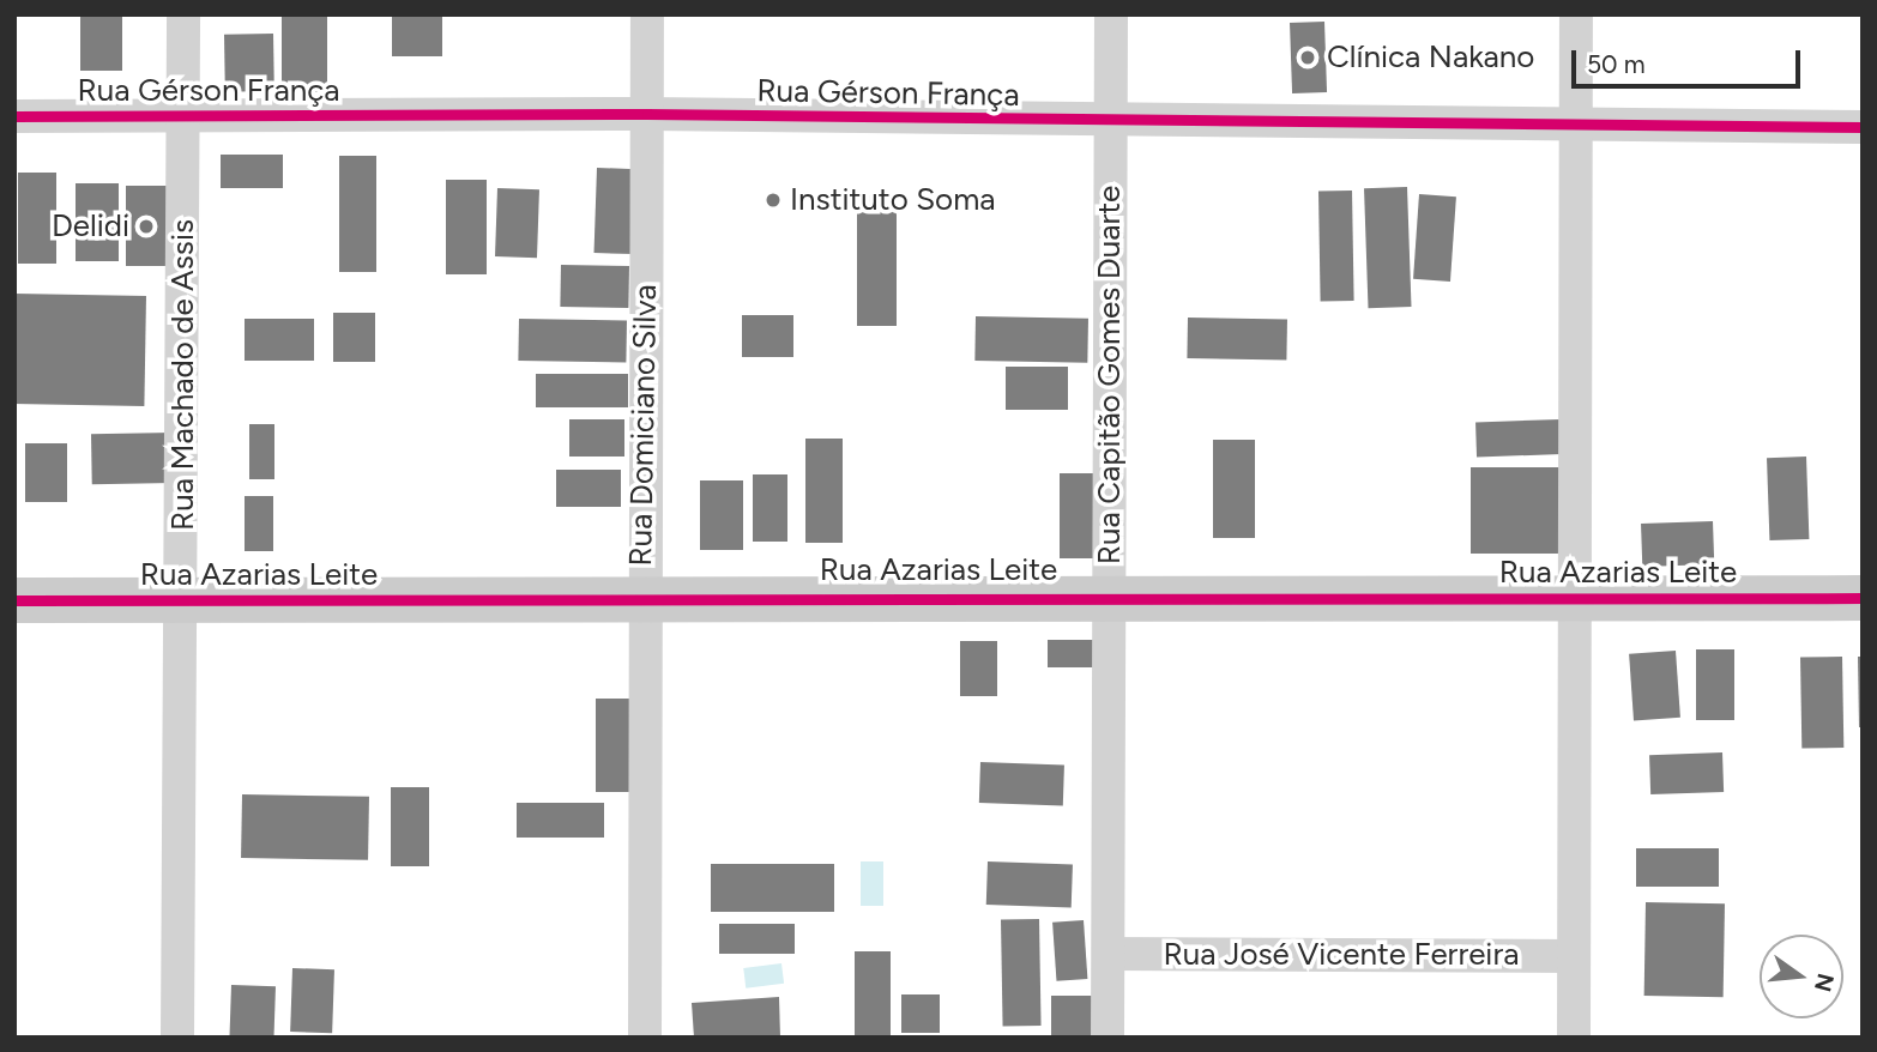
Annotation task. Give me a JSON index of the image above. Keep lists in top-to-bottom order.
{
  "streets": {
    "street": [
      "Rua Gérson França",
      "Rua Machado de Assis",
      "Rua Capitão Gomes Duarte",
      "Rua Domiciano Silva",
      "Rua Azarias Leite",
      "Rua José Vicente Ferreira"
    ]
  },
  "crossings": [
    ["Rua Gérson França", "Rua Machado de Assis"],
    ["Rua Gérson França", "Rua Capitão Gomes Duarte"],
    ["Rua Gérson França", "Rua Domiciano Silva"],
    ["Rua Machado de Assis", "Rua Azarias Leite"],
    ["Rua Capitão Gomes Duarte", "Rua Azarias Leite"],
    ["Rua Capitão Gomes Duarte", "Rua José Vicente Ferreira"],
    ["Rua Domiciano Silva", "Rua Azarias Leite"]
  ],
  "places": ["Clínica Nakano", "Instituto Soma", "Delidi"],
  "scale_bar": "50 m",
  "north": "right"
}
